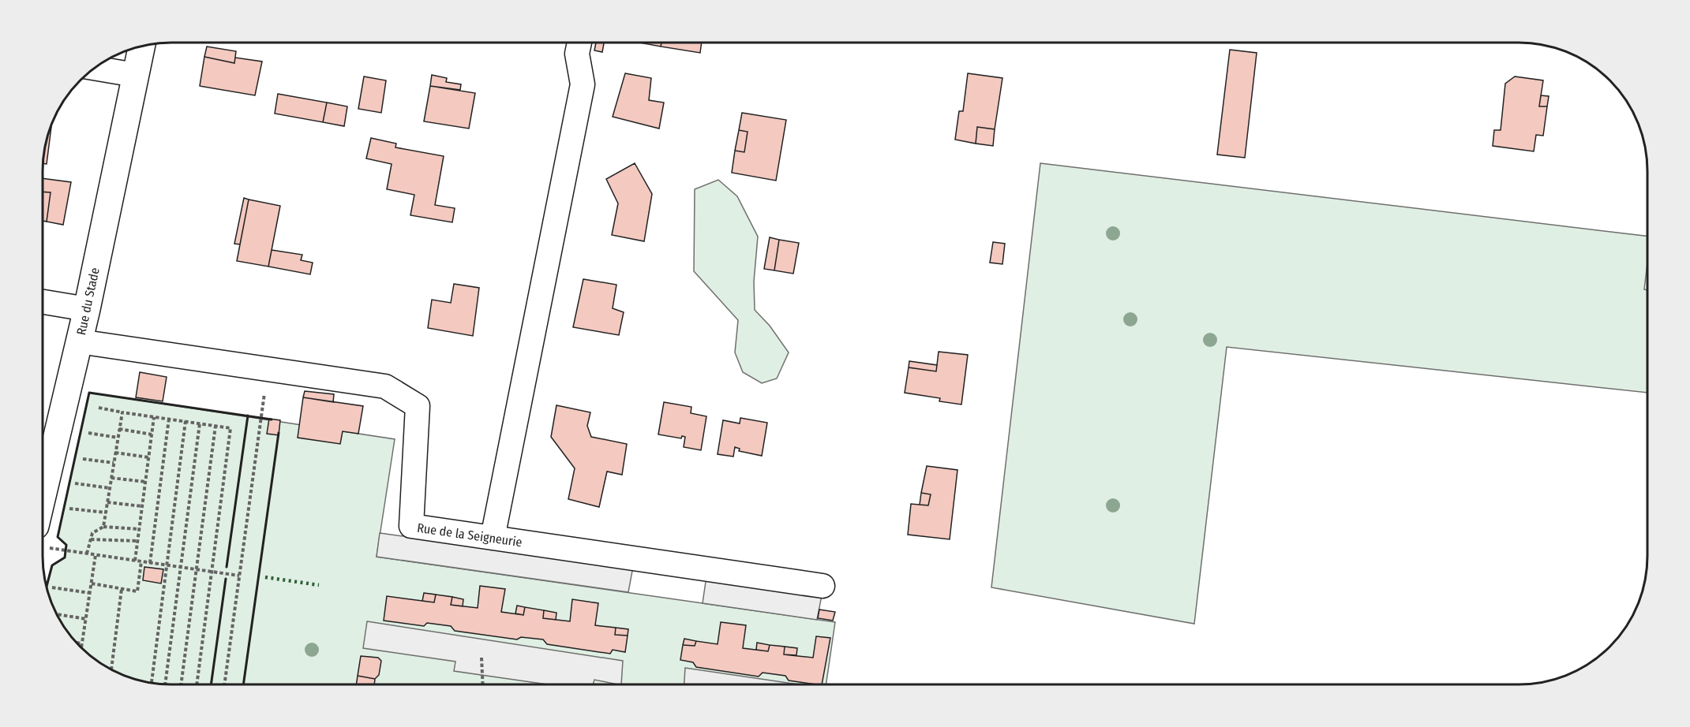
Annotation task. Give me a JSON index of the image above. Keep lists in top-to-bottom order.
{
  "streets": {
    "street": ["Rue du Stade", "Rue de la Seigneurie"]
  },
  "crossings": [
    ["Rue du Stade", "Rue de la Seigneurie"]
  ]
}
